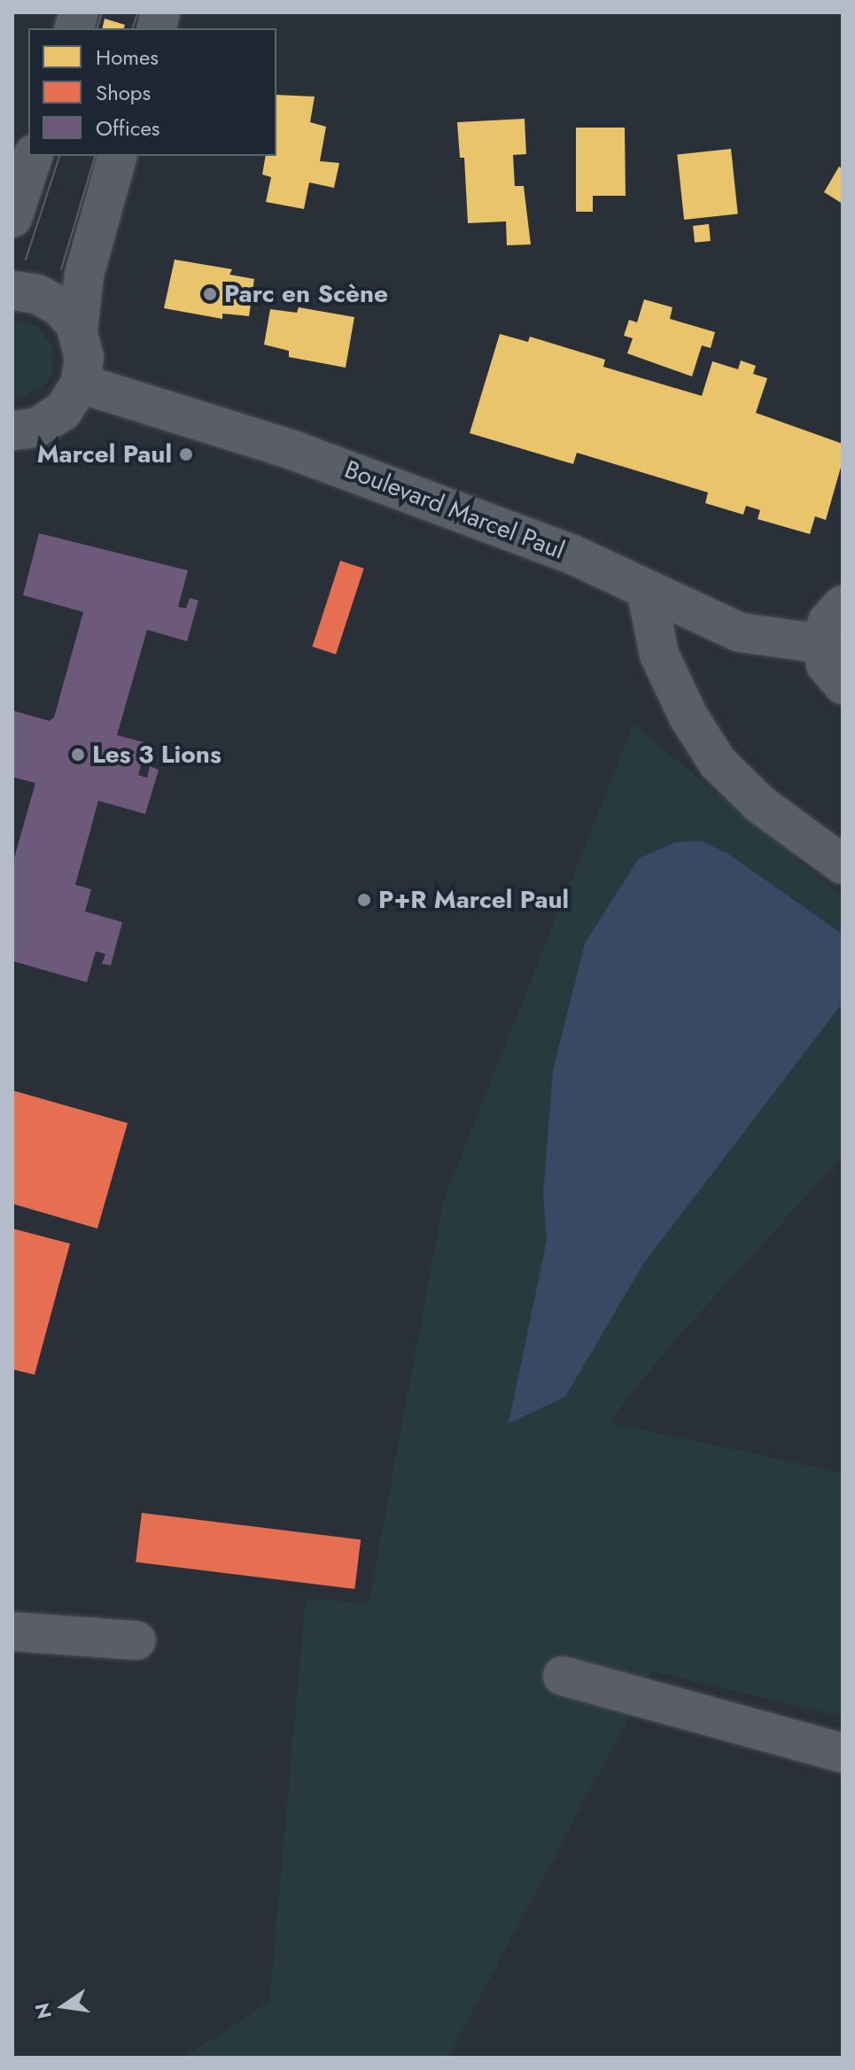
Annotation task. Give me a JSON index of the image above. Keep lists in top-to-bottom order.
{
  "streets": {
    "street": ["Boulevard Marcel Paul"]
  },
  "places": [
    "Parc en Scène",
    "Marcel Paul",
    "Les 3 Lions",
    "P+R Marcel Paul"
  ],
  "legend": ["Homes", "Shops", "Offices"],
  "north": "left"
}
